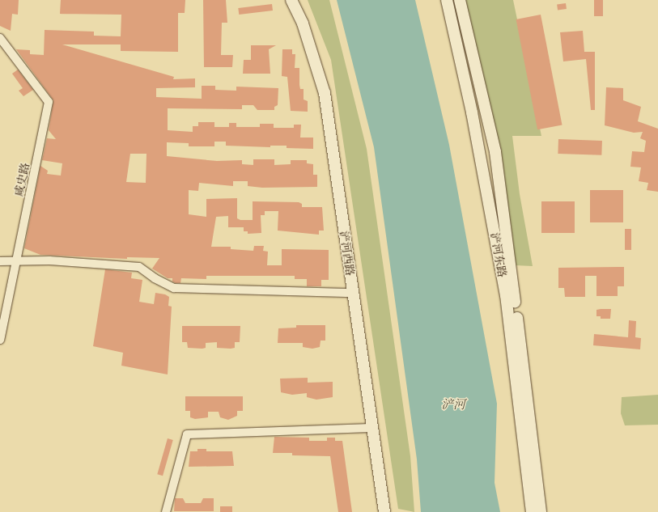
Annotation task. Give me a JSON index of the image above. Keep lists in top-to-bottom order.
{
  "streets": {
    "street": ["咸史路", "浐河西路", "浐河东路"]
  },
  "water": ["浐河"]
}
